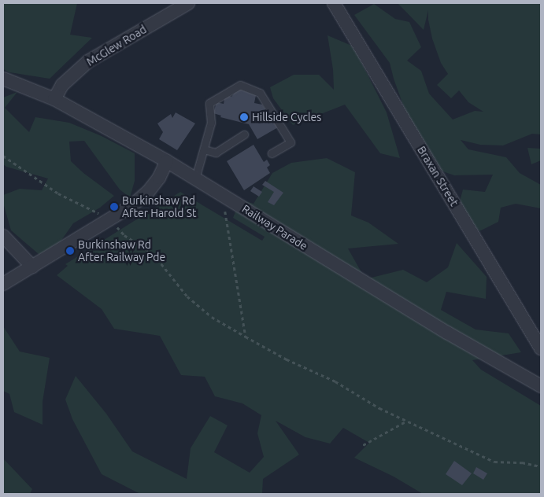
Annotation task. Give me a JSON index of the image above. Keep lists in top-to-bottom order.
{
  "streets": {
    "street": ["McGlew Road", "Braxan Street", "Railway Parade"]
  },
  "crossings": [
    ["McGlew Road", "Railway Parade"]
  ],
  "places": ["Hillside Cycles", "Burkinshaw Rd After Harold St", "Burkinshaw Rd After Railway Pde"]
}
